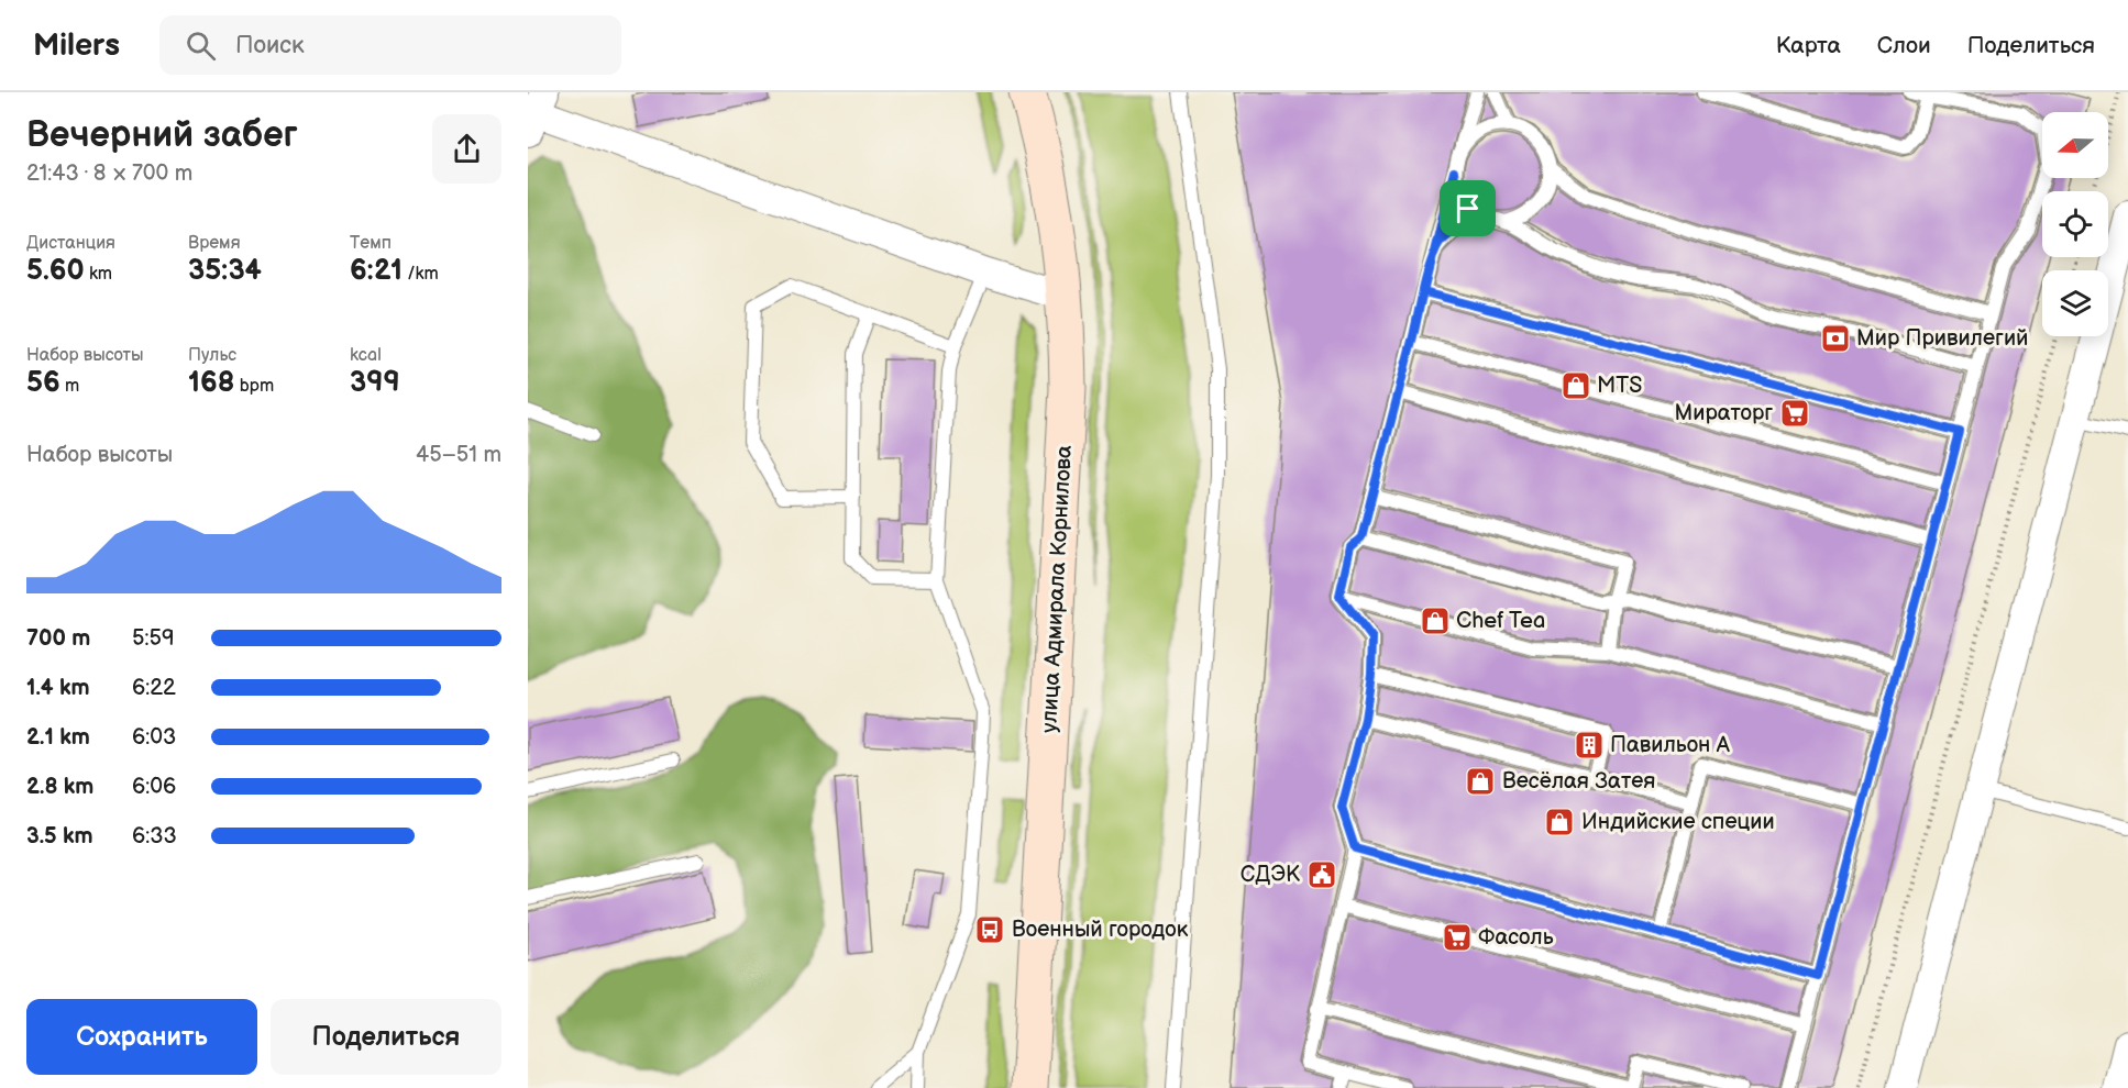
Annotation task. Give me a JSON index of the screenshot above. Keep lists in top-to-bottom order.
{
  "streets": {
    "main road": ["улица Адмирала Корнилова"]
  },
  "places": {
    "bank": ["Мир Привилегий"],
    "shop": [
      "MTS",
      "Chef Tea",
      "Весёлая Затея",
      "Индийские специи"
    ],
    "supermarket": ["Мираторг", "Фасоль"],
    "building": ["Павильон А"],
    "public building": ["СДЭК"],
    "bus stop": ["Военный городок"]
  },
  "north": "left",
  "page": {
    "header": "Milers",
    "search": "Поиск",
    "nav": ["Карта", "Слои", "Поделиться"],
    "heading": ["Вечерний забег", "21:43 · 8 × 700 m"],
    "stats": [
      ["Дистанция", "5.60 km"],
      ["Время", "35:34"],
      ["Темп", "6:21 /km"],
      ["Набор высоты", "56 m"],
      ["Пульс", "168 bpm"],
      ["kcal", "399"]
    ],
    "chart": ["Набор высоты", "45–51 m"],
    "list": [
      {
        "name": "700 m",
        "note": "5:59"
      },
      {
        "name": "1.4 km",
        "note": "6:22"
      },
      {
        "name": "2.1 km",
        "note": "6:03"
      },
      {
        "name": "2.8 km",
        "note": "6:06"
      },
      {
        "name": "3.5 km",
        "note": "6:33"
      }
    ],
    "buttons": ["Сохранить", "Поделиться"]
  }
}
